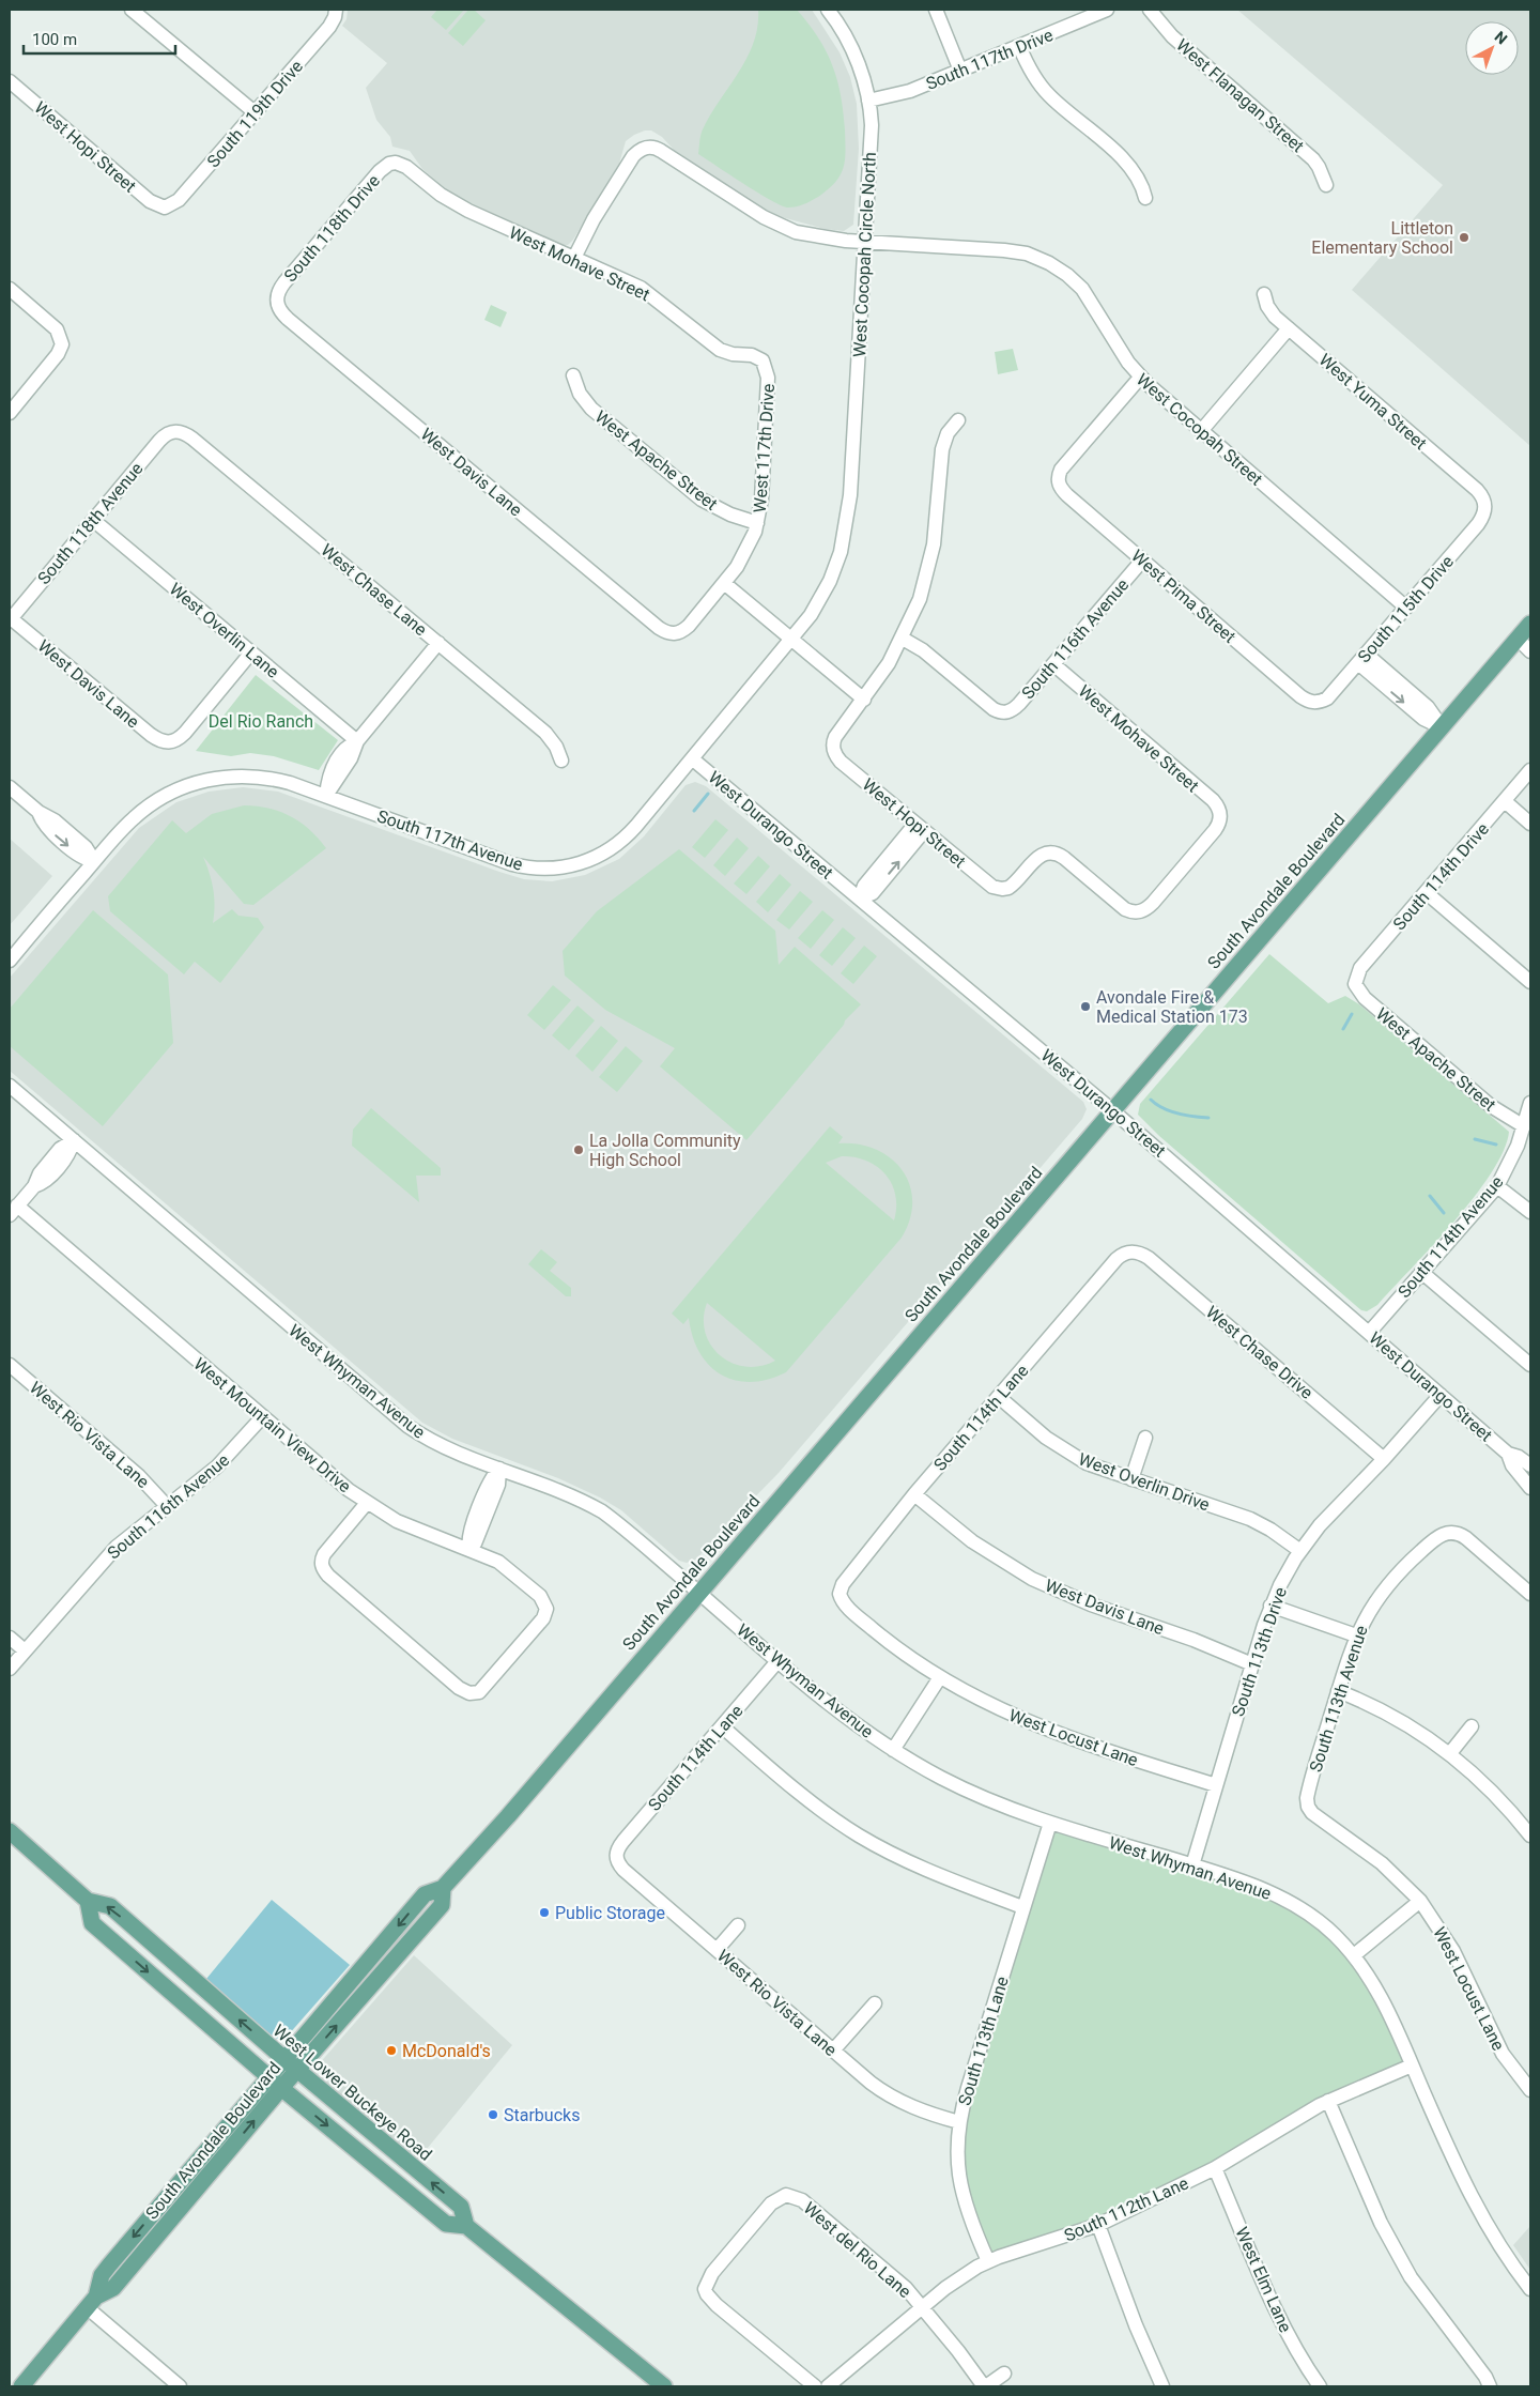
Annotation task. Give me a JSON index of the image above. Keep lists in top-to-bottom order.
{
  "streets": {
    "main road": ["South Avondale Boulevard", "West Lower Buckeye Road"],
    "street": [
      "South 117th Drive",
      "West Flanagan Street",
      "South 119th Drive",
      "West Hopi Street",
      "South 118th Drive",
      "West Cocopah Circle North",
      "West Mohave Street",
      "West Yuma Street",
      "West Cocopah Street",
      "West 117th Drive",
      "West Apache Street",
      "West Davis Lane",
      "South 118th Avenue",
      "West Chase Lane",
      "West Pima Street",
      "South 115th Drive",
      "West Overlin Lane",
      "South 116th Avenue",
      "West Durango Street",
      "South 117th Avenue",
      "South 114th Drive",
      "South 114th Avenue",
      "West Chase Drive",
      "West Whyman Avenue",
      "South 114th Lane",
      "West Mountain View Drive",
      "West Rio Vista Lane",
      "West Overlin Drive",
      "South 113th Drive",
      "South 113th Avenue",
      "West Locust Lane",
      "South 113th Lane",
      "South 112th Lane",
      "West del Rio Lane",
      "West Elm Lane"
    ]
  },
  "crossings": [
    ["South 117th Drive", "West Cocopah Circle North"],
    ["South 119th Drive", "West Hopi Street"],
    ["West Hopi Street", "West Mohave Street"],
    ["South 118th Drive", "West Mohave Street"],
    ["South 118th Drive", "West Davis Lane"],
    ["West Cocopah Circle North", "West Cocopah Street"],
    ["West Cocopah Circle North", "South 117th Avenue"],
    ["West Mohave Street", "West Cocopah Street"],
    ["West Mohave Street", "West 117th Drive"],
    ["West Mohave Street", "South 116th Avenue"],
    ["West Yuma Street", "South 115th Drive"],
    ["West Cocopah Street", "West Pima Street"],
    ["West Cocopah Street", "South 115th Drive"],
    ["West 117th Drive", "West Apache Street"],
    ["West 117th Drive", "West Davis Lane"],
    ["West Apache Street", "South 114th Drive"],
    ["West Apache Street", "South 114th Avenue"],
    ["West Davis Lane", "South 118th Avenue"],
    ["West Davis Lane", "West Overlin Lane"],
    ["West Davis Lane", "South 114th Lane"],
    ["West Davis Lane", "South 113th Drive"],
    ["South 118th Avenue", "West Chase Lane"],
    ["South 118th Avenue", "West Overlin Lane"],
    ["West Pima Street", "South 115th Drive"],
    ["West Pima Street", "South 116th Avenue"],
    ["South 116th Avenue", "West Mountain View Drive"],
    ["South 116th Avenue", "West Rio Vista Lane"],
    ["West Durango Street", "South 117th Avenue"],
    ["West Durango Street", "South Avondale Boulevard"],
    ["West Durango Street", "South 114th Avenue"],
    ["West Durango Street", "South 113th Drive"],
    ["South Avondale Boulevard", "West Whyman Avenue"],
    ["South Avondale Boulevard", "West Lower Buckeye Road"],
    ["West Chase Drive", "South 114th Lane"],
    ["West Chase Drive", "South 113th Drive"],
    ["West Whyman Avenue", "South 114th Lane"],
    ["West Whyman Avenue", "South 113th Drive"],
    ["West Whyman Avenue", "South 113th Lane"],
    ["West Whyman Avenue", "South 112th Lane"],
    ["South 114th Lane", "West Rio Vista Lane"],
    ["South 114th Lane", "West Overlin Drive"],
    ["South 114th Lane", "West Locust Lane"],
    ["West Rio Vista Lane", "South 113th Lane"],
    ["West Overlin Drive", "South 113th Drive"],
    ["South 113th Drive", "West Locust Lane"],
    ["South 113th Avenue", "West Locust Lane"],
    ["South 113th Lane", "South 112th Lane"],
    ["South 112th Lane", "West del Rio Lane"],
    ["South 112th Lane", "West Elm Lane"]
  ],
  "parks": ["Del Rio Ranch"],
  "places": [
    "Littleton Elementary School",
    "Avondale Fire & Medical Station 173",
    "La Jolla Community High School",
    "Public Storage",
    "McDonald's",
    "Starbucks"
  ],
  "scale_bar": "100 m",
  "north": "top right"
}
